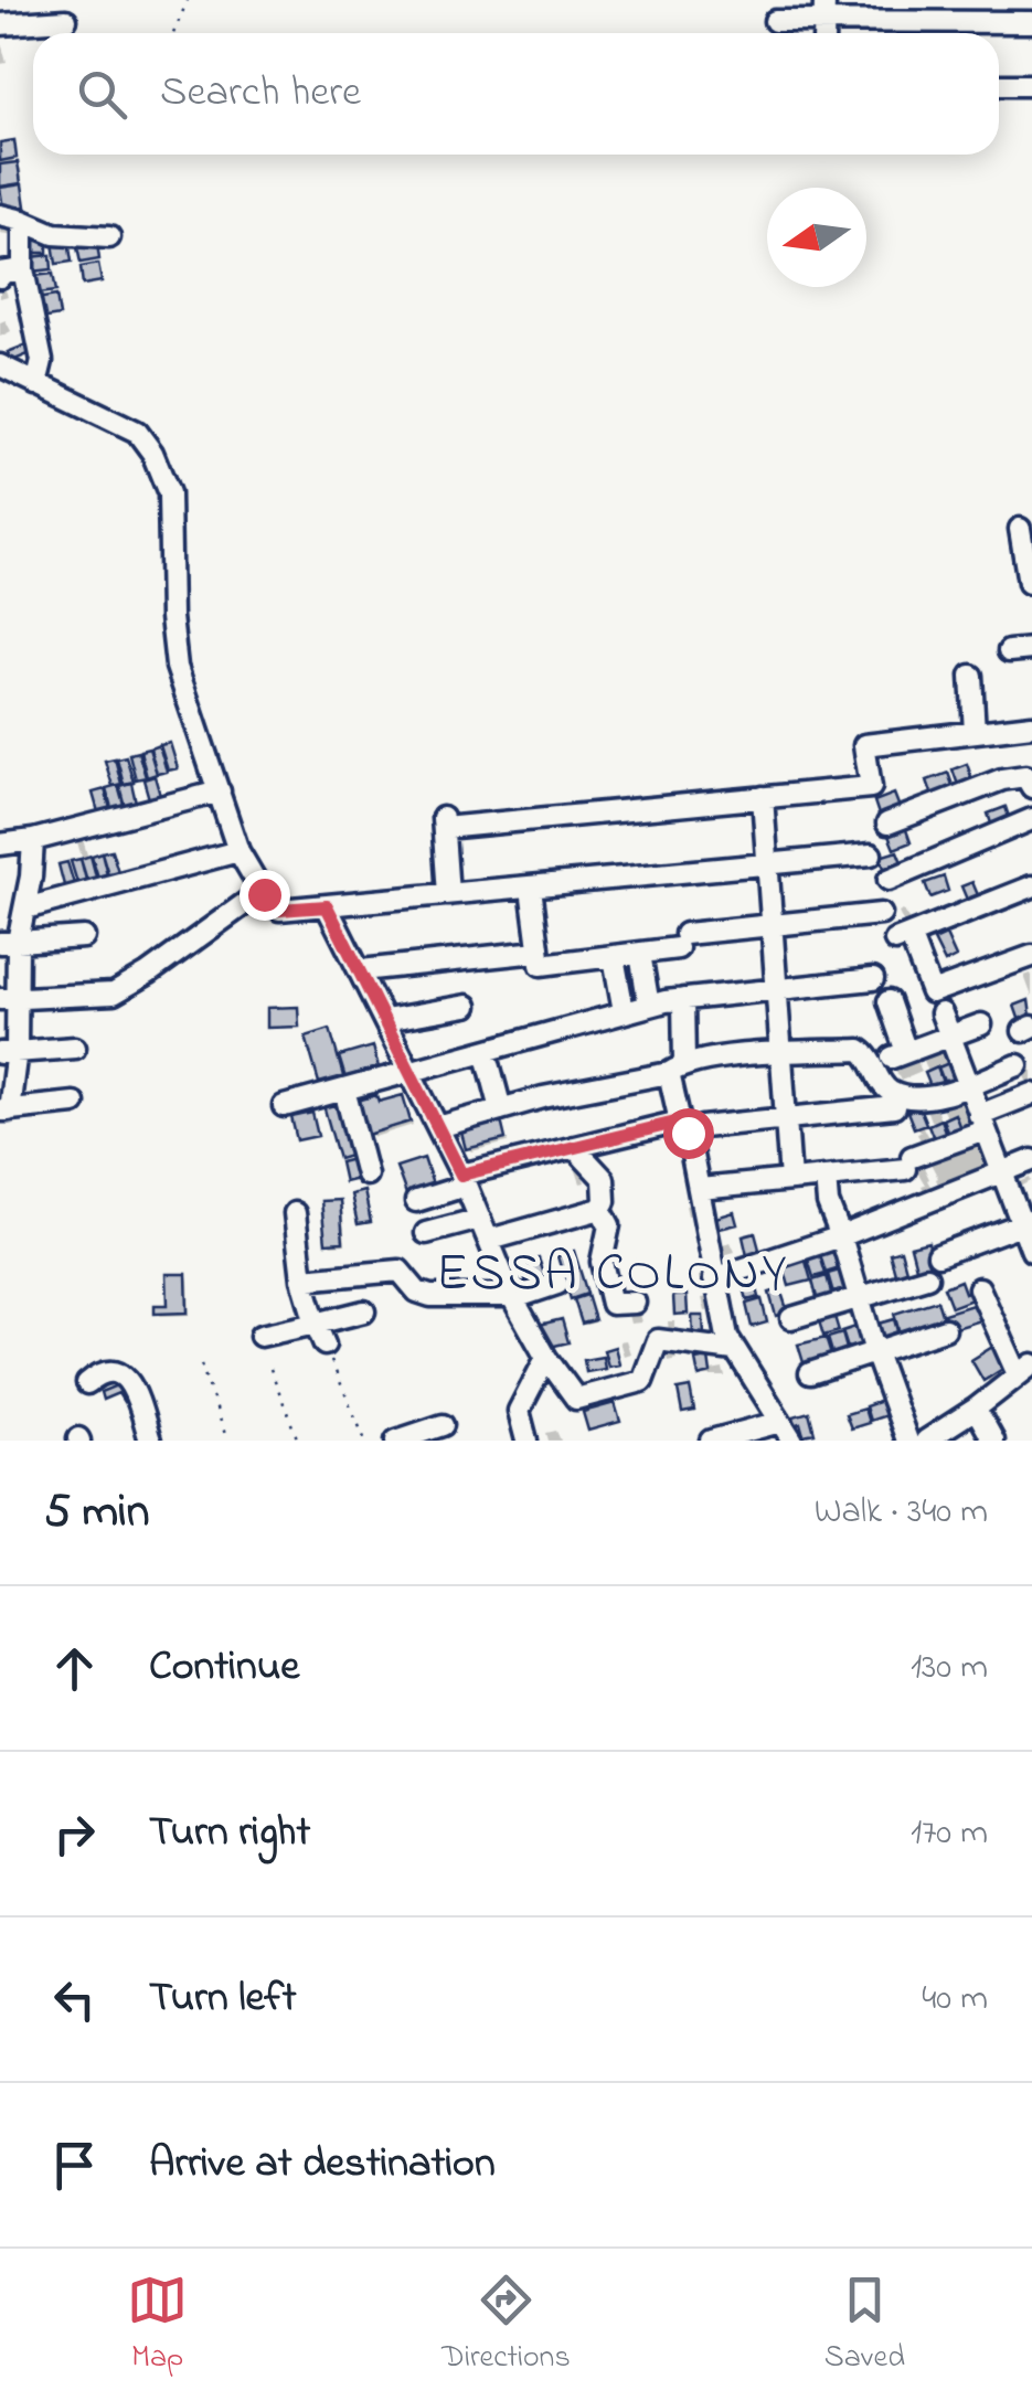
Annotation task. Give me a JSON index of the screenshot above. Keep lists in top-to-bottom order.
{
  "districts": ["ESSA COLONY"],
  "north": "left",
  "page": {
    "search": "Search here",
    "heading": ["5 min", "Walk · 340 m"],
    "list": [
      ["Continue", "130 m"],
      ["Turn right", "170 m"],
      ["Turn left", "40 m"],
      "Arrive at destination"
    ],
    "nav": ["Map", "Directions", "Saved"]
  }
}
